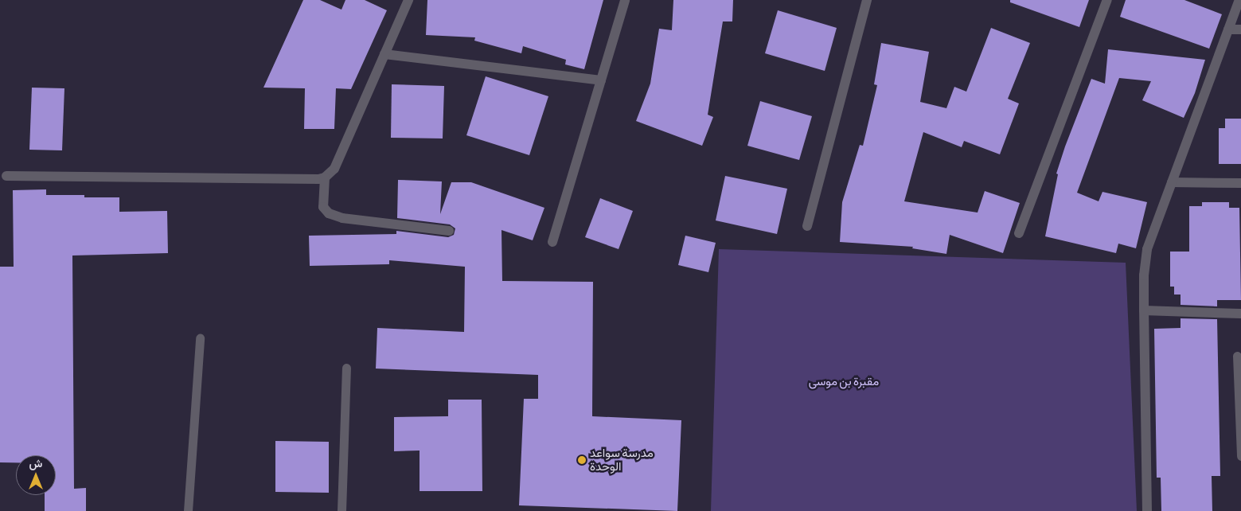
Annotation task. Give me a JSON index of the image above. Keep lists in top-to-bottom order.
{
  "parks": ["مقبرة بن موسى"],
  "places": ["مدرسة سواعد الوحدة"],
  "north": "top"
}
